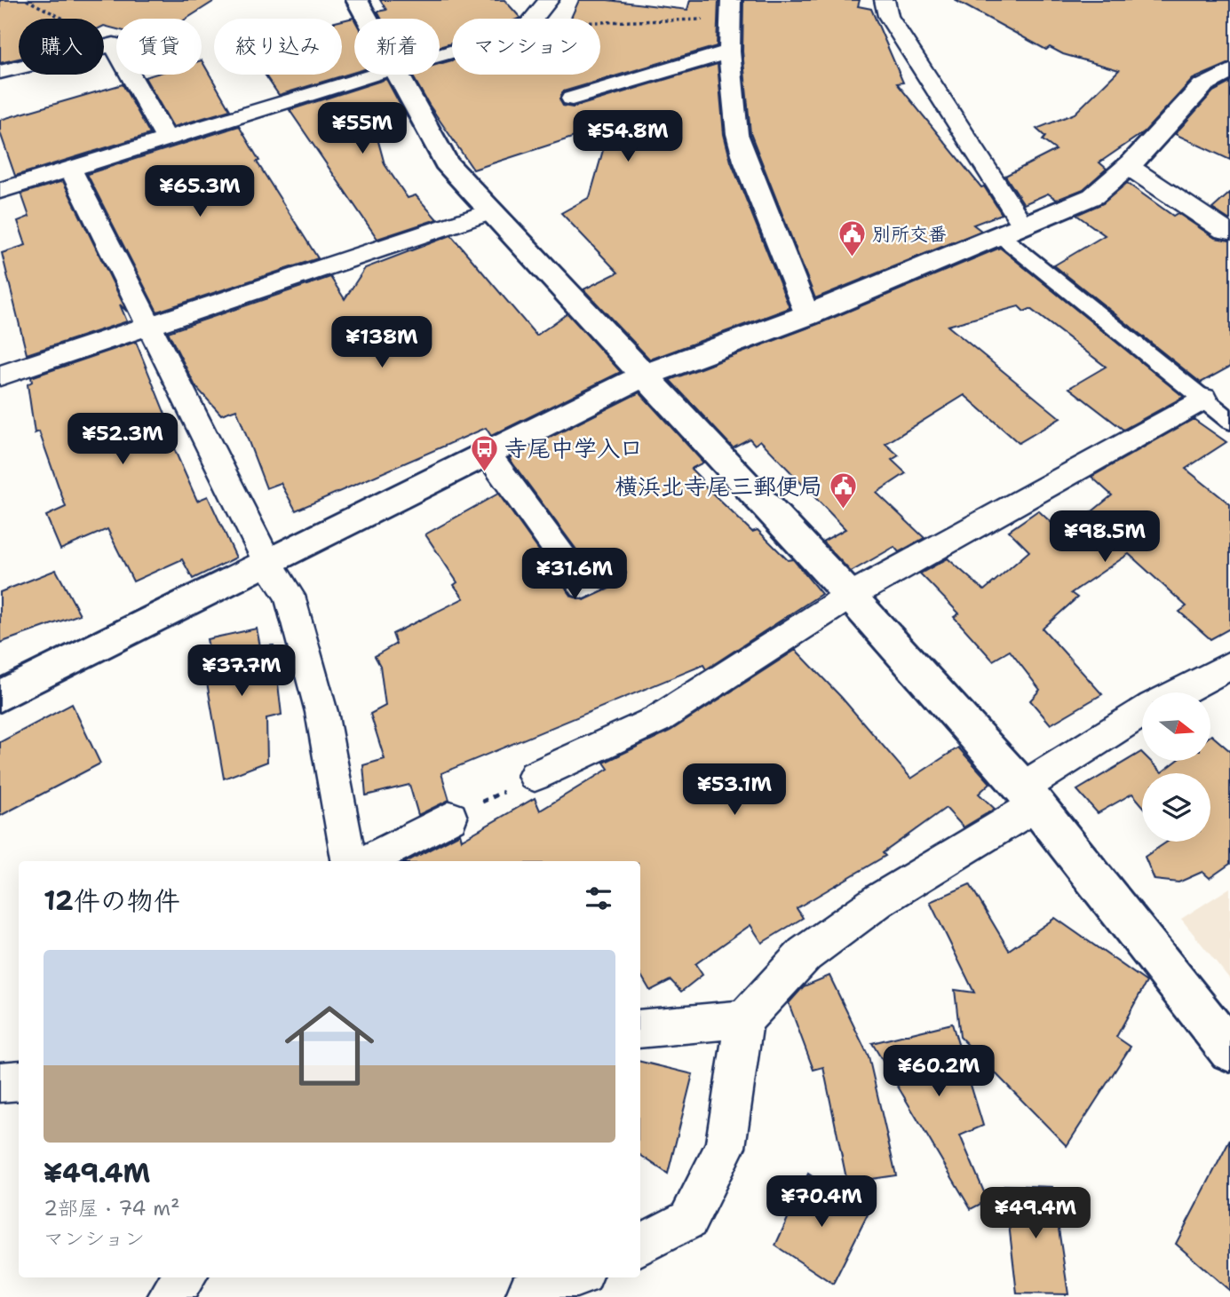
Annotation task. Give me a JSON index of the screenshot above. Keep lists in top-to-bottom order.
{
  "places": {
    "public building": ["別所交番", "横浜北寺尾三郵便局"],
    "bus stop": ["寺尾中学入口"]
  },
  "north": "right",
  "page": {
    "chip": [
      "購入",
      "賃貸",
      "絞り込み",
      "新着",
      "マンション"
    ],
    "price": [
      "¥55M",
      "¥54.8M",
      "¥65.3M",
      "¥138M",
      "¥52.3M",
      "¥98.5M",
      "¥31.6M",
      "¥37.7M",
      "¥53.1M",
      "¥60.2M",
      "¥70.4M",
      "¥49.4M"
    ],
    "heading": "12件の物件",
    "list": [
      {
        "name": "¥49.4M",
        "note": "2部屋 · 74 m² · マンション"
      }
    ]
  }
}
